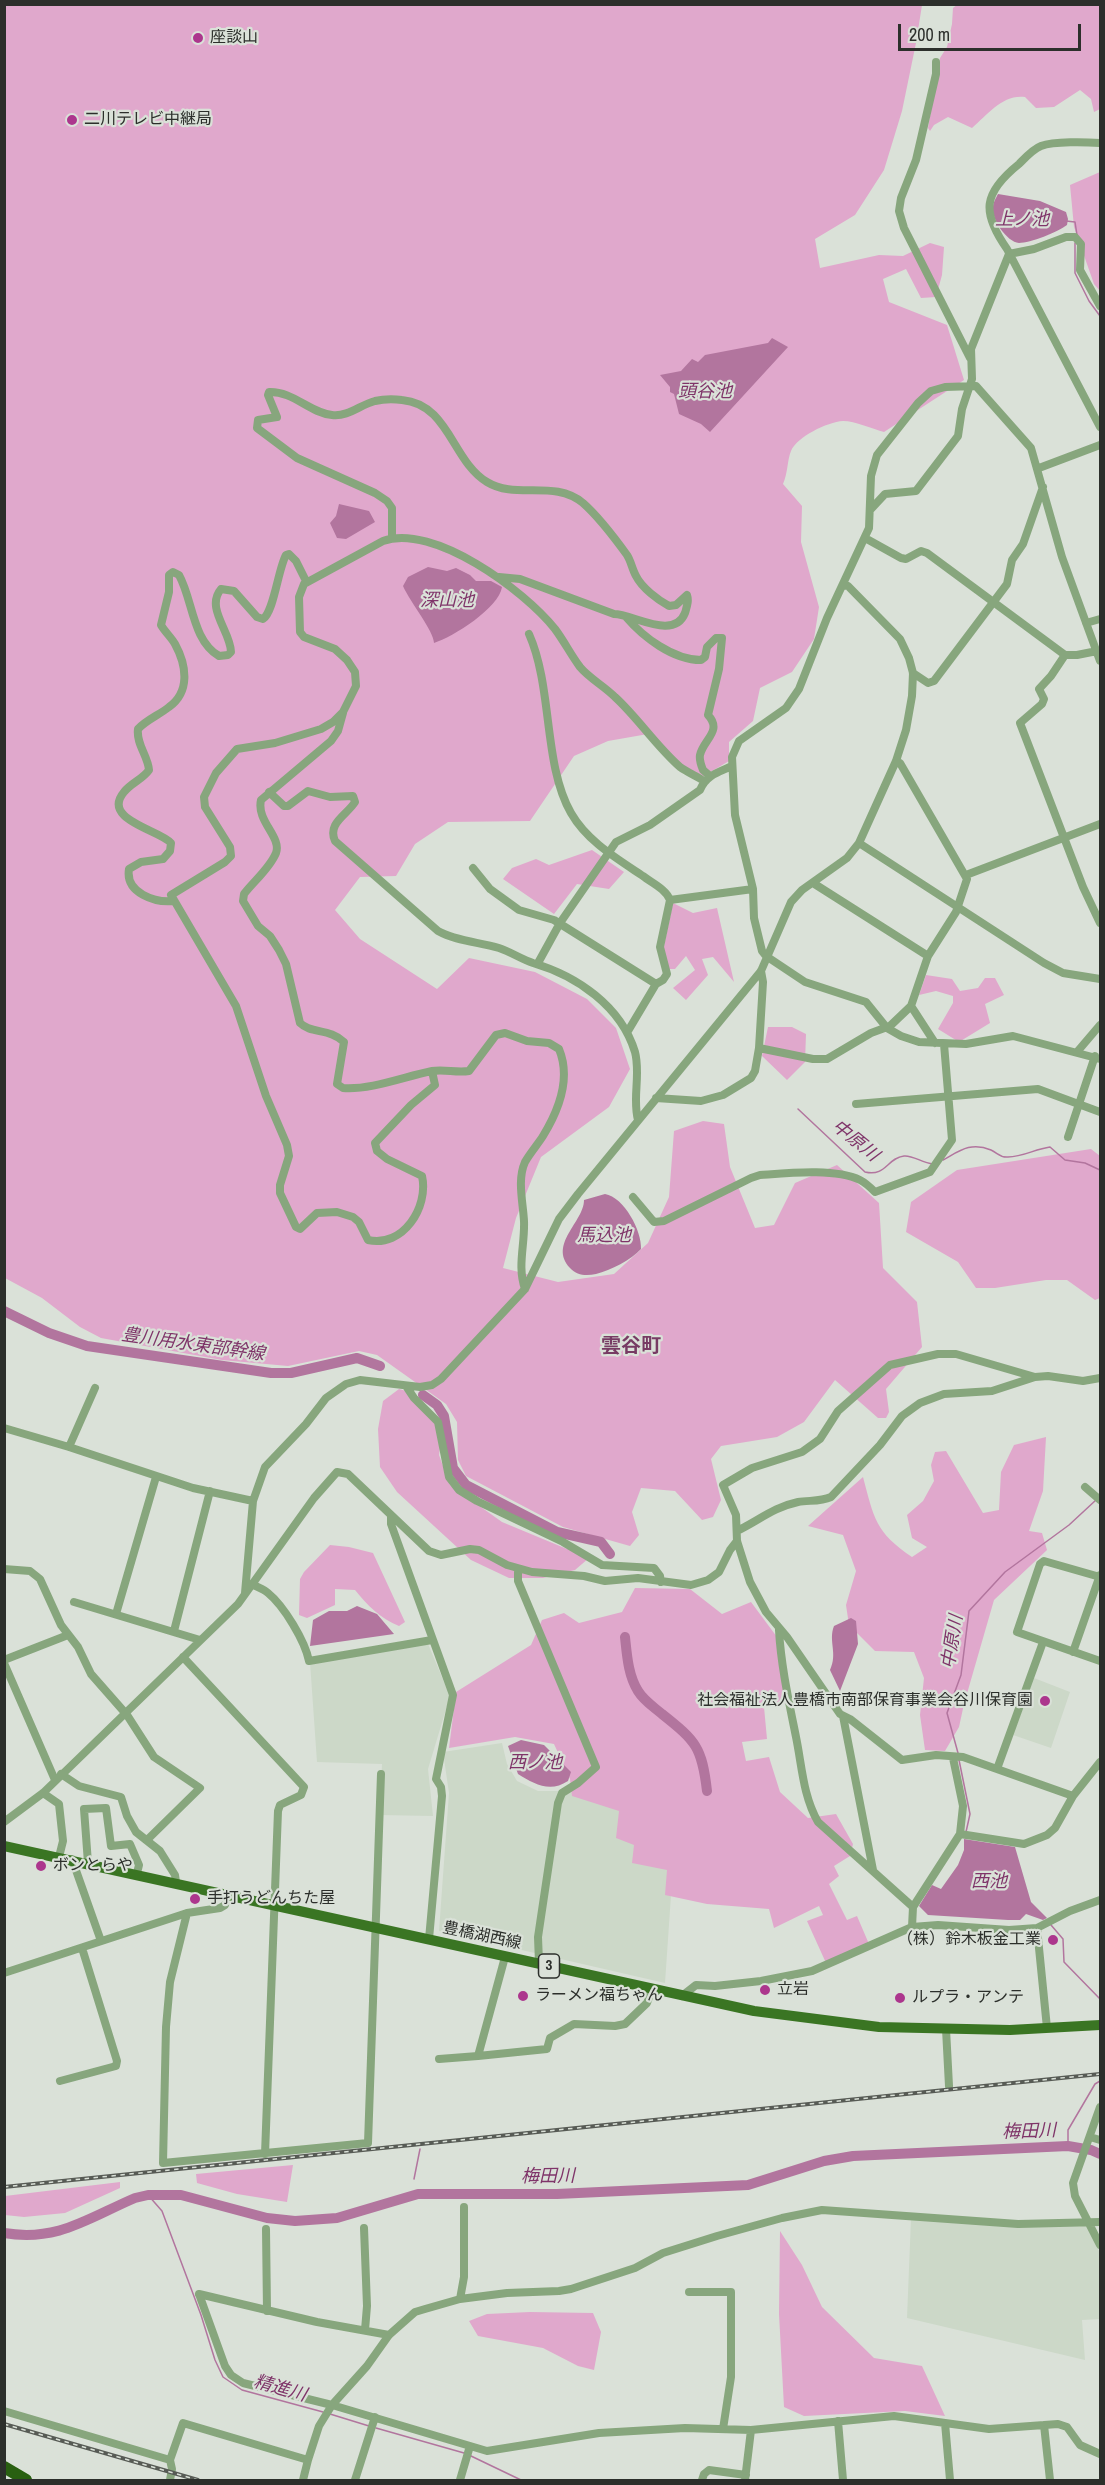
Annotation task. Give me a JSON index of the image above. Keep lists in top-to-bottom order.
{
  "streets": {
    "main road": ["豊橋湖西線", "3"]
  },
  "districts": ["雲谷町"],
  "water": [
    "上ノ池",
    "頭谷池",
    "深山池",
    "中原川",
    "馬込池",
    "豊川用水東部幹線",
    "西ノ池",
    "西池",
    "梅田川",
    "精進川"
  ],
  "places": [
    "座談山",
    "二川テレビ中継局",
    "社会福祉法人豊橋市南部保育事業会谷川保育園",
    "ボンとらや",
    "手打うどんちた屋",
    "（株）鈴木板金工業",
    "立岩",
    "ラーメン福ちゃん",
    "ルプラ・アンテ"
  ],
  "scale_bar": "200 m"
}
